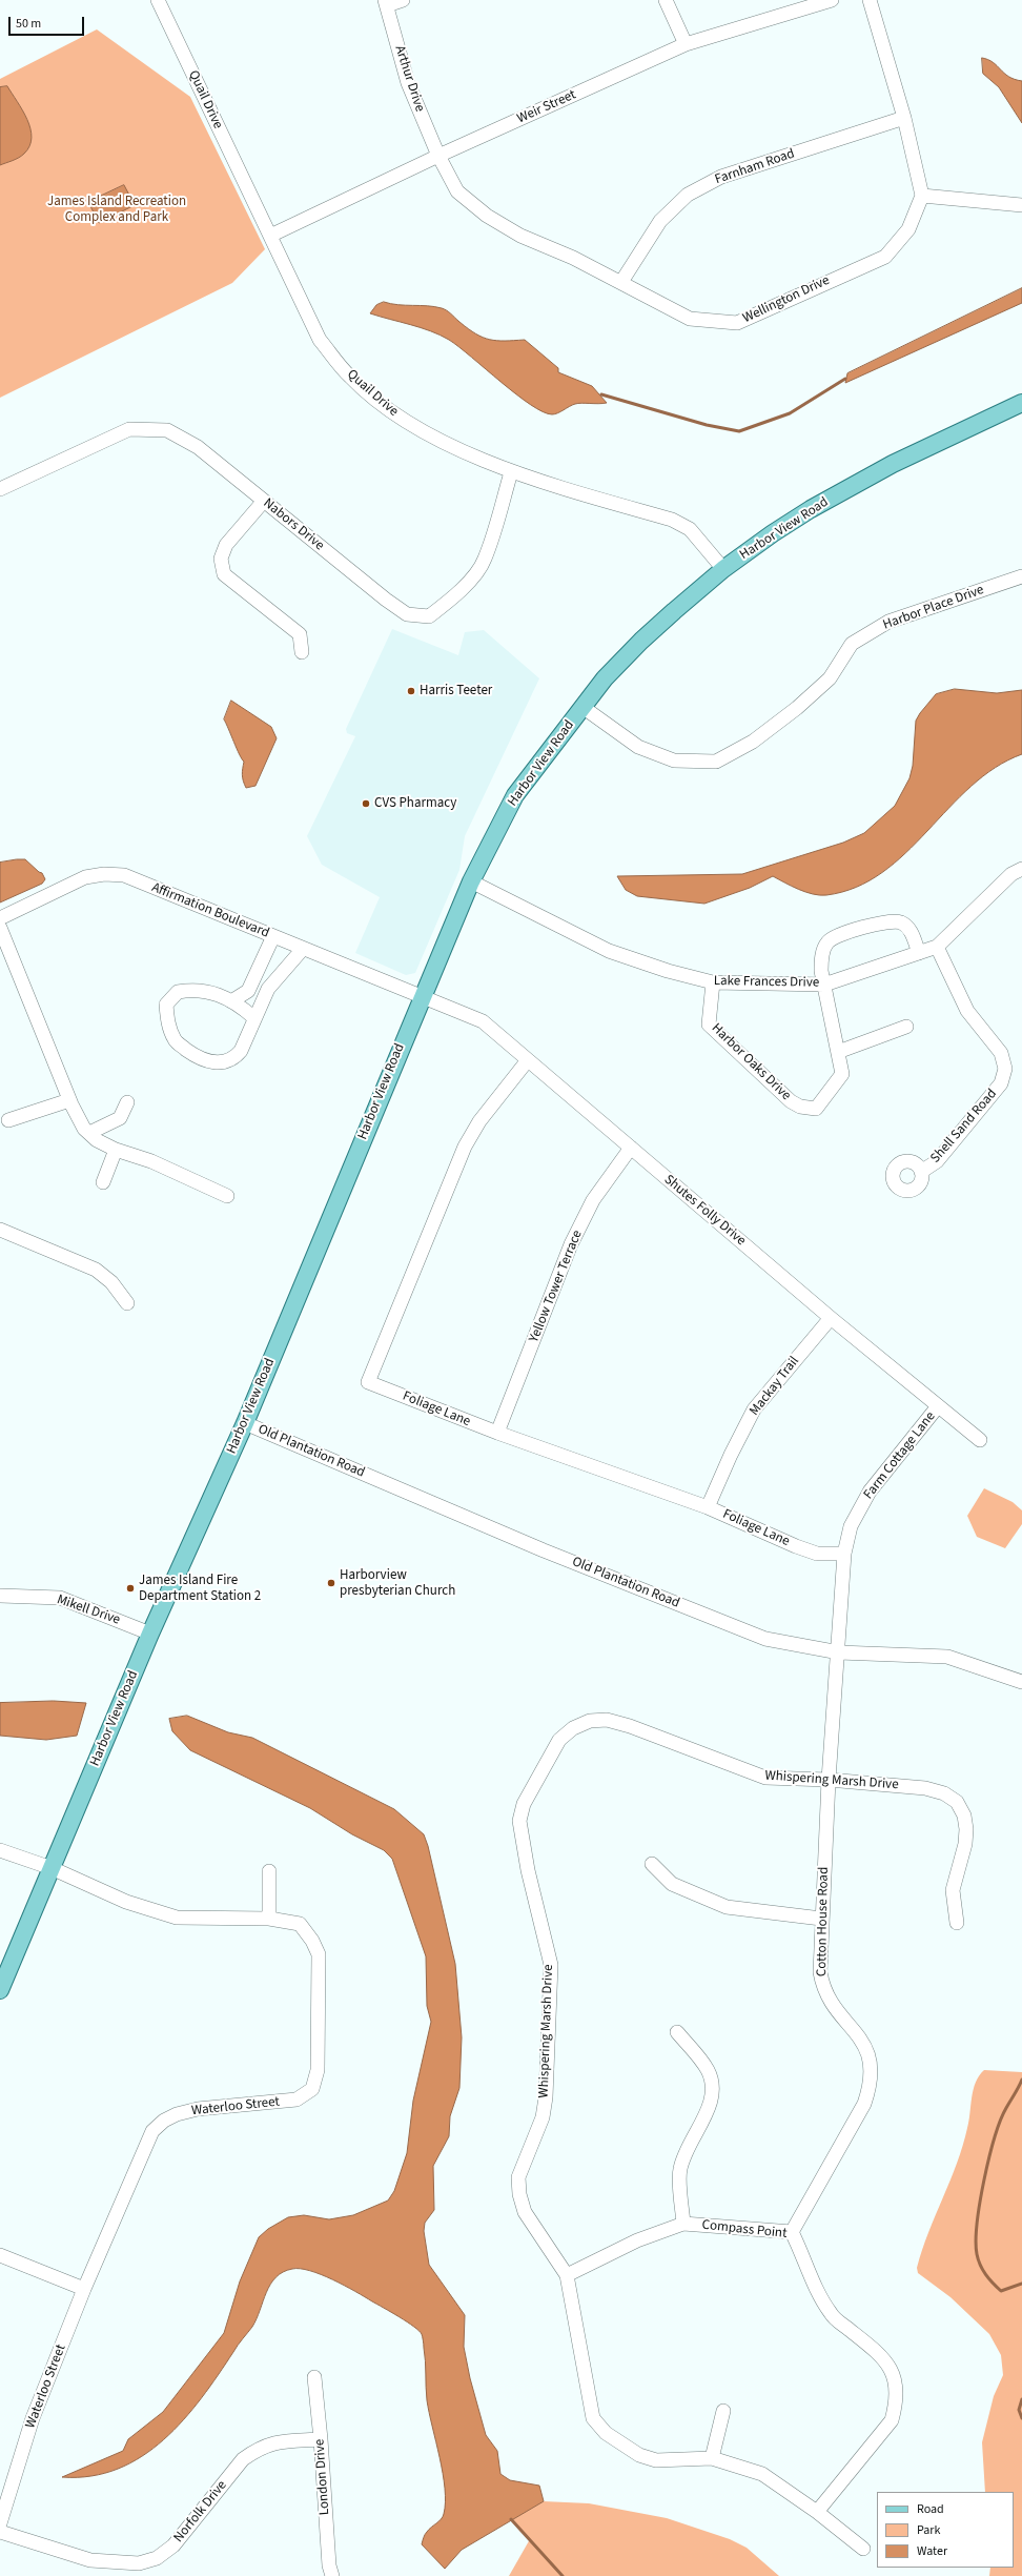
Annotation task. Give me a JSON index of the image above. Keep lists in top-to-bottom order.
{
  "streets": {
    "main road": ["Harbor View Road"],
    "street": [
      "Arthur Drive",
      "Quail Drive",
      "Weir Street",
      "Farnham Road",
      "Wellington Drive",
      "Nabors Drive",
      "Harbor Place Drive",
      "Affirmation Boulevard",
      "Lake Frances Drive",
      "Harbor Oaks Drive",
      "Shell Sand Road",
      "Shutes Folly Drive",
      "Yellow Tower Terrace",
      "Mackay Trail",
      "Foliage Lane",
      "Old Plantation Road",
      "Farm Cottage Lane",
      "Mikell Drive",
      "Whispering Marsh Drive",
      "Cotton House Road",
      "Waterloo Street",
      "Compass Point",
      "London Drive",
      "Norfolk Drive"
    ]
  },
  "crossings": [
    ["Arthur Drive", "Weir Street"],
    ["Arthur Drive", "Wellington Drive"],
    ["Quail Drive", "Weir Street"],
    ["Quail Drive", "Nabors Drive"],
    ["Quail Drive", "Harbor View Road"],
    ["Weir Street", "Wellington Drive"],
    ["Farnham Road", "Wellington Drive"],
    ["Harbor View Road", "Harbor Place Drive"],
    ["Harbor View Road", "Affirmation Boulevard"],
    ["Harbor View Road", "Lake Frances Drive"],
    ["Harbor View Road", "Shutes Folly Drive"],
    ["Harbor View Road", "Old Plantation Road"],
    ["Harbor View Road", "Mikell Drive"],
    ["Harbor View Road", "Waterloo Street"],
    ["Affirmation Boulevard", "Shutes Folly Drive"],
    ["Lake Frances Drive", "Harbor Oaks Drive"],
    ["Lake Frances Drive", "Shell Sand Road"],
    ["Shutes Folly Drive", "Yellow Tower Terrace"],
    ["Shutes Folly Drive", "Mackay Trail"],
    ["Shutes Folly Drive", "Foliage Lane"],
    ["Shutes Folly Drive", "Farm Cottage Lane"],
    ["Yellow Tower Terrace", "Foliage Lane"],
    ["Mackay Trail", "Foliage Lane"],
    ["Foliage Lane", "Farm Cottage Lane"],
    ["Old Plantation Road", "Farm Cottage Lane"],
    ["Old Plantation Road", "Cotton House Road"],
    ["Farm Cottage Lane", "Cotton House Road"],
    ["Whispering Marsh Drive", "Cotton House Road"],
    ["Whispering Marsh Drive", "Compass Point"],
    ["Cotton House Road", "Compass Point"],
    ["London Drive", "Norfolk Drive"]
  ],
  "parks": ["James Island Recreation Complex and Park"],
  "places": [
    "Harris Teeter",
    "CVS Pharmacy",
    "Harborview presbyterian Church",
    "James Island Fire Department Station 2"
  ],
  "legend": ["Road", "Park", "Water"],
  "scale_bar": "50 m"
}
